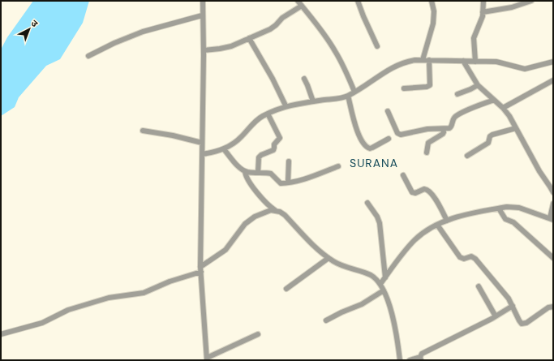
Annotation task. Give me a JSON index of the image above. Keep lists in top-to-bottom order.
{
  "districts": ["SURANA"],
  "north": "top right"
}
